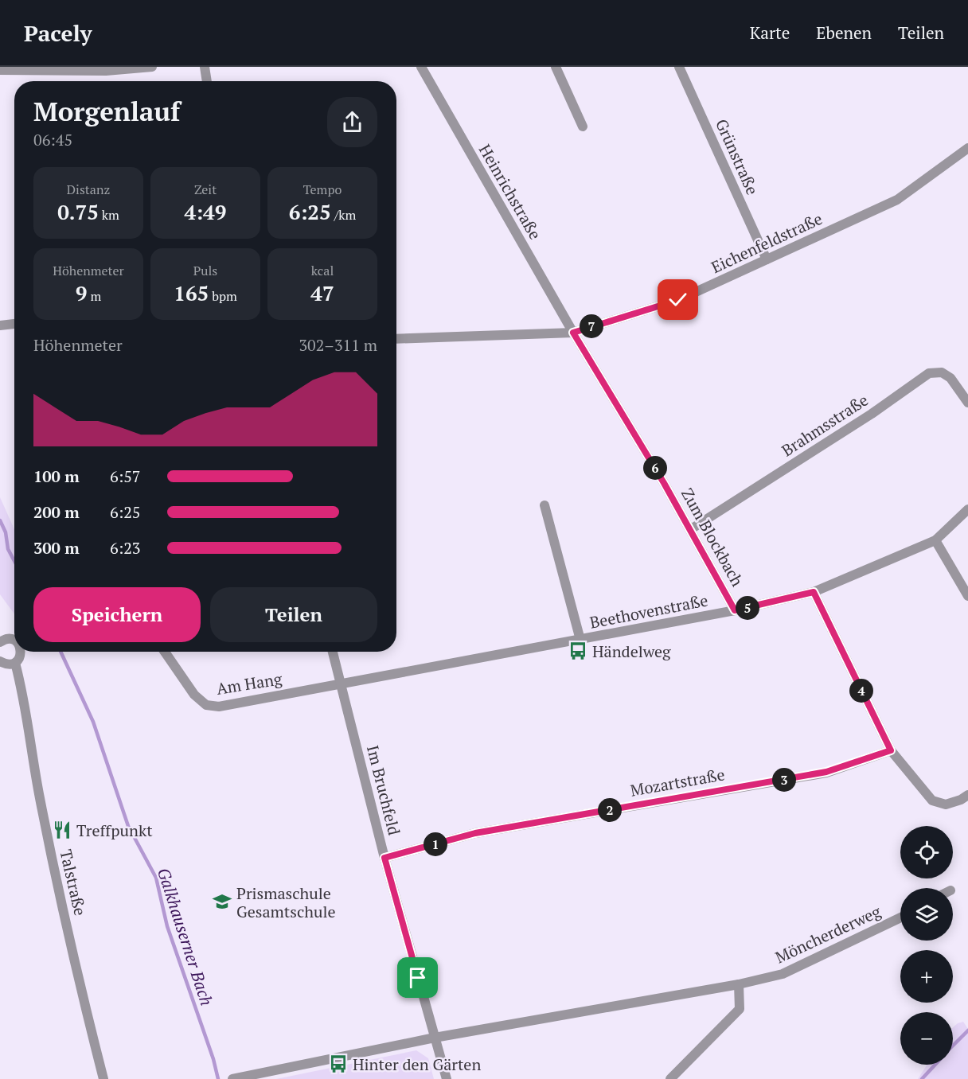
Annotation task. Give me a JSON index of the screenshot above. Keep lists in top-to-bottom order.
{
  "streets": {
    "street": [
      "Grünstraße",
      "Heinrichstraße",
      "Eichenfeldstraße",
      "Brahmsstraße",
      "Zum Blockbach",
      "Beethovenstraße",
      "Am Hang",
      "Mozartstraße",
      "Im Bruchfeld",
      "Talstraße",
      "Möncherderweg"
    ]
  },
  "crossings": [
    ["Grünstraße", "Eichenfeldstraße"],
    ["Heinrichstraße", "Eichenfeldstraße"],
    ["Heinrichstraße", "Zum Blockbach"],
    ["Eichenfeldstraße", "Zum Blockbach"],
    ["Brahmsstraße", "Zum Blockbach"],
    ["Zum Blockbach", "Beethovenstraße"],
    ["Beethovenstraße", "Am Hang"],
    ["Beethovenstraße", "Im Bruchfeld"],
    ["Am Hang", "Im Bruchfeld"],
    ["Mozartstraße", "Im Bruchfeld"]
  ],
  "water": ["Galkhauserner Bach"],
  "places": {
    "bus stop": ["Händelweg", "Hinter den Gärten"],
    "restaurant": ["Treffpunkt"],
    "school or university": ["Prismaschule Gesamtschule"]
  },
  "page": {
    "header": "Pacely",
    "nav": ["Karte", "Ebenen", "Teilen"],
    "heading": ["Morgenlauf", "06:45"],
    "stats": [
      ["Distanz", "0.75 km"],
      ["Zeit", "4:49"],
      ["Tempo", "6:25 /km"],
      ["Höhenmeter", "9 m"],
      ["Puls", "165 bpm"],
      ["kcal", "47"]
    ],
    "pins": [
      "7",
      "6",
      "5",
      "4",
      "3",
      "2",
      "1"
    ],
    "chart": ["Höhenmeter", "302–311 m"],
    "list": [
      {
        "name": "100 m",
        "note": "6:57"
      },
      {
        "name": "200 m",
        "note": "6:25"
      },
      {
        "name": "300 m",
        "note": "6:23"
      }
    ],
    "buttons": ["Speichern", "Teilen"],
    "map_buttons": ["+", "−"]
  }
}
